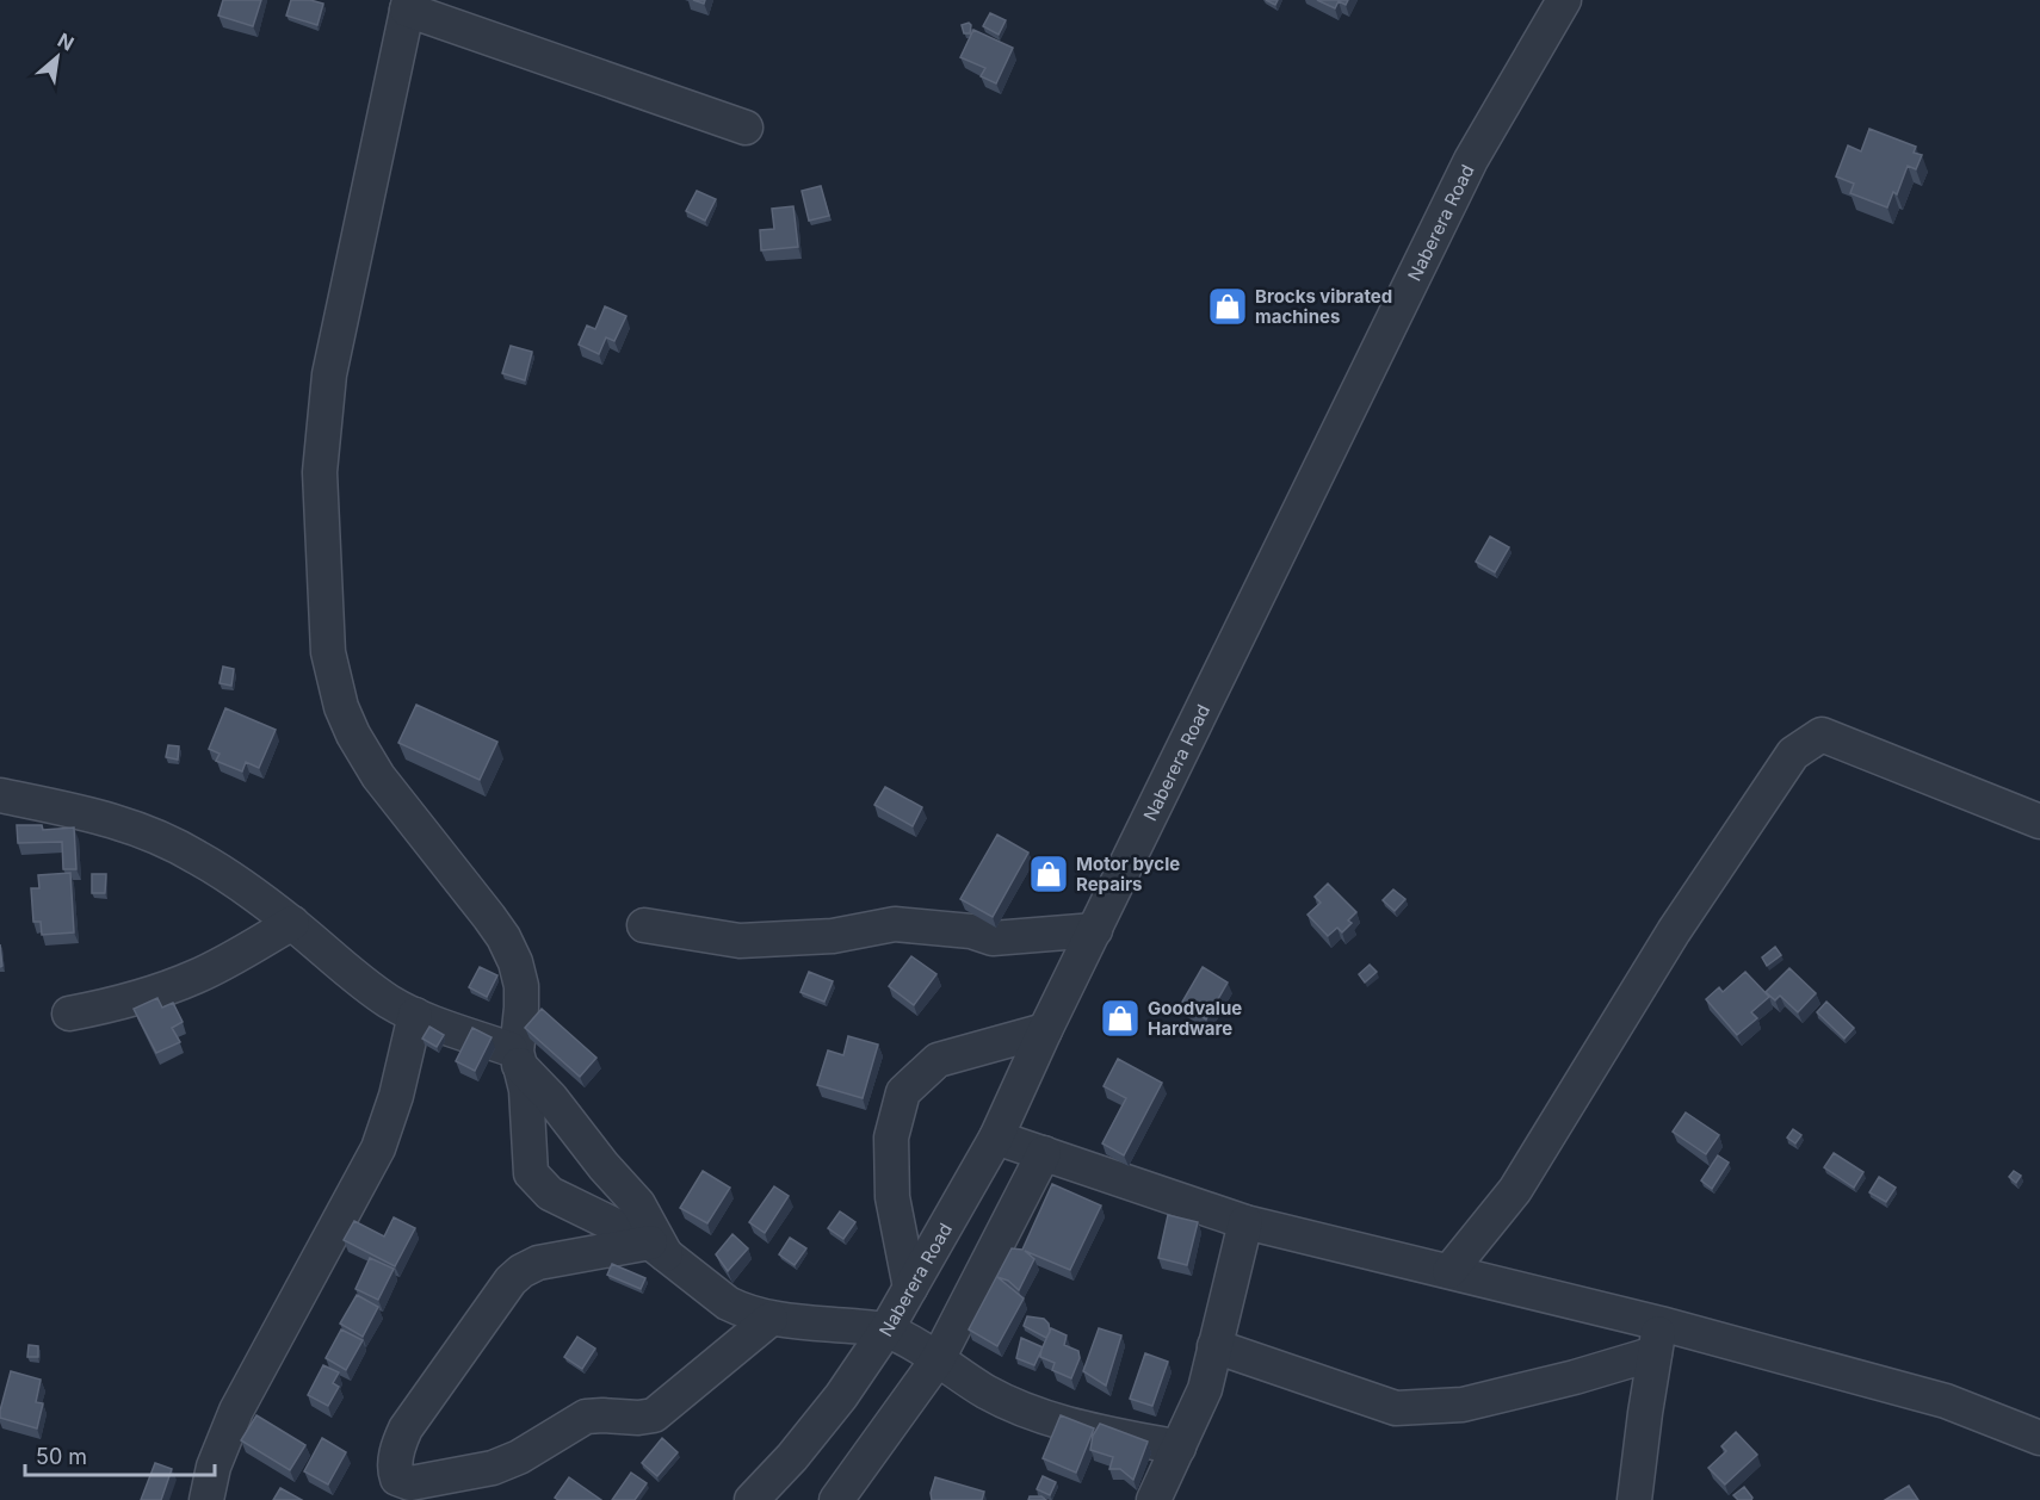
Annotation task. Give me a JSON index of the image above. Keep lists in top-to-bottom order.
{
  "streets": {
    "street": ["Naberera Road"]
  },
  "places": {
    "shop": ["Brocks vibrated machines", "Motor bycle Repairs", "Goodvalue Hardware"]
  },
  "scale_bar": "50 m",
  "north": "top right"
}
